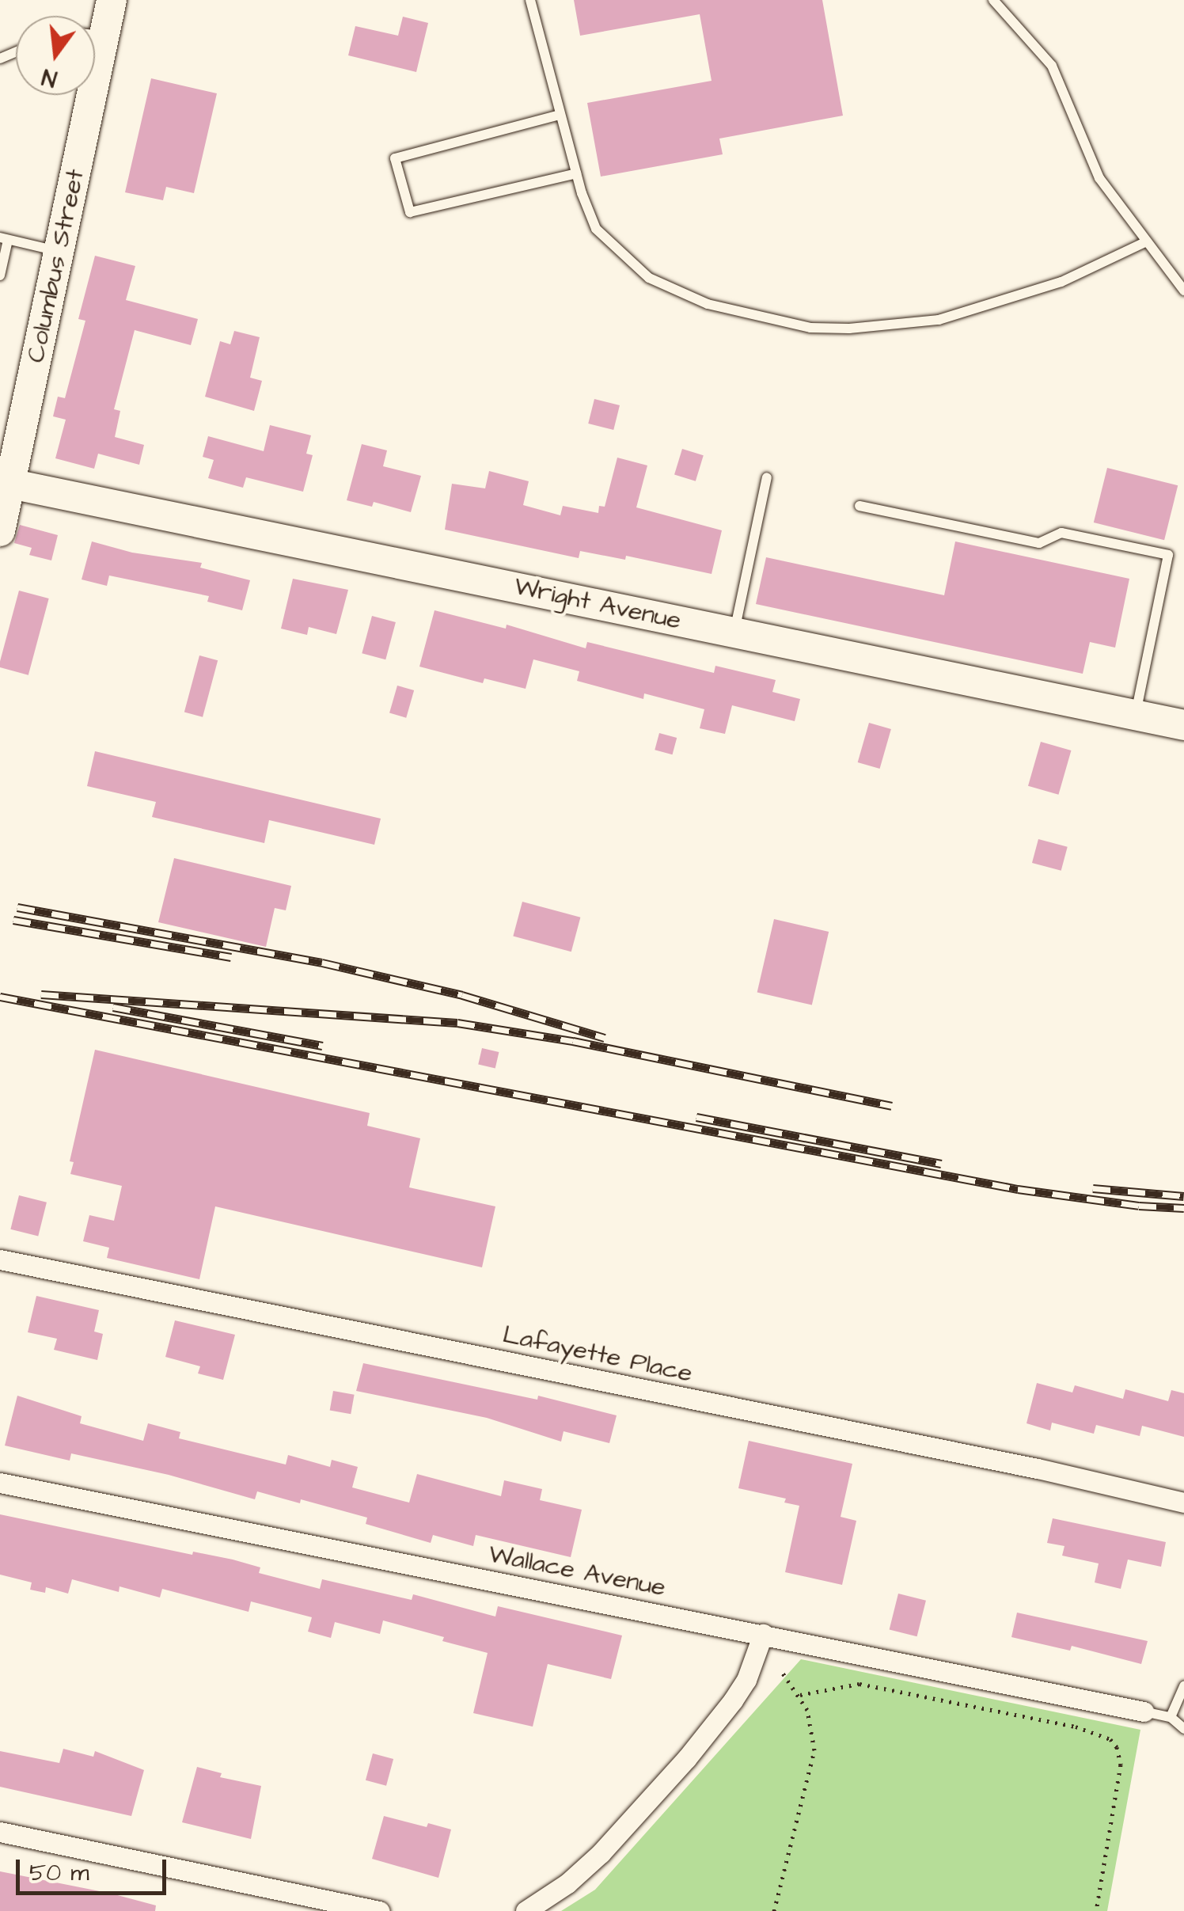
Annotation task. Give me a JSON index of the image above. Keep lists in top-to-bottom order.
{
  "streets": {
    "street": [
      "Columbus Street",
      "Wright Avenue",
      "Lafayette Place",
      "Wallace Avenue"
    ]
  },
  "crossings": [
    ["Columbus Street", "Wright Avenue"]
  ],
  "scale_bar": "50 m",
  "north": "bottom"
}
